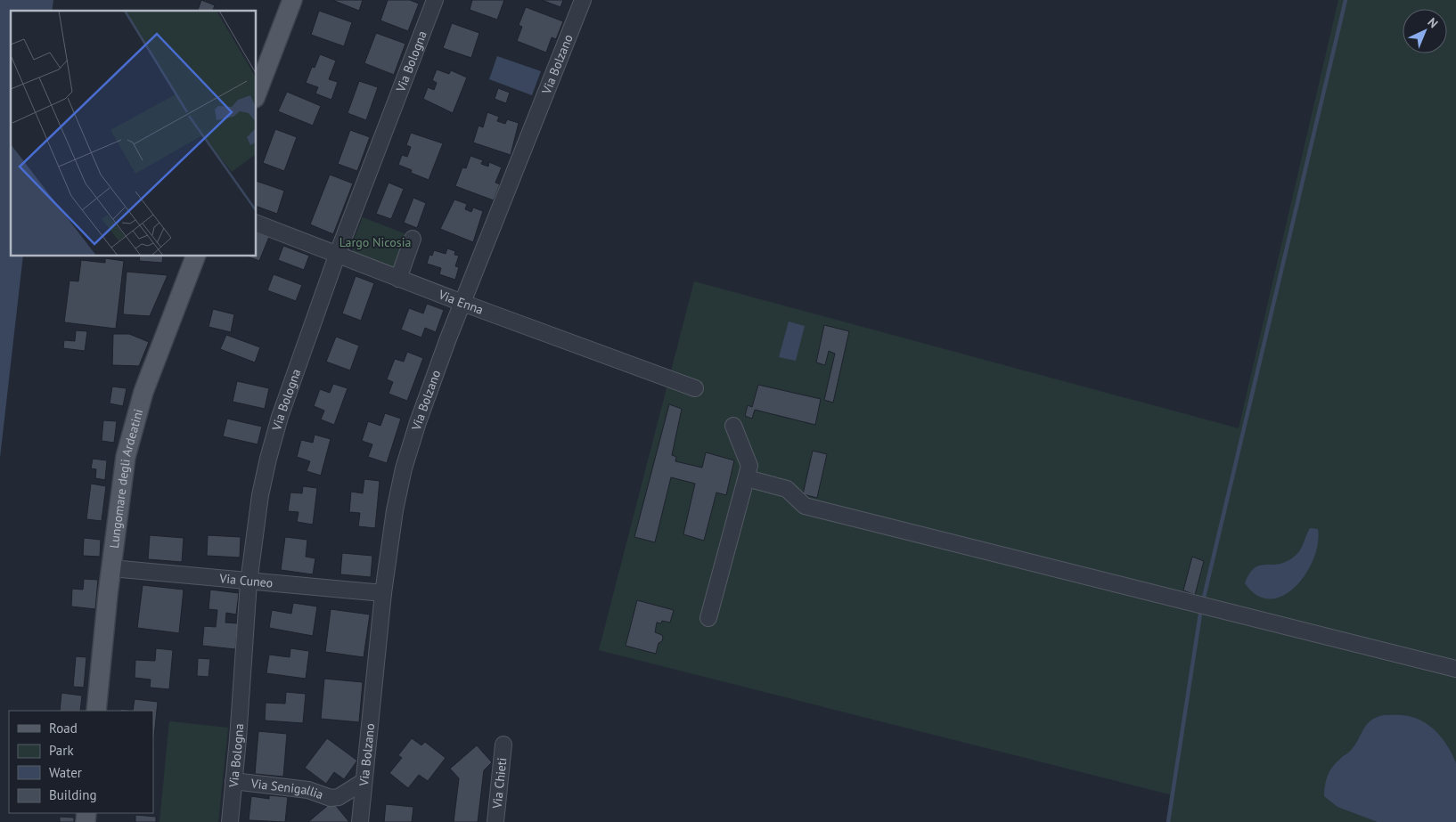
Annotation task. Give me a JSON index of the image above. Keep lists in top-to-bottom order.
{
  "streets": {
    "main road": ["Lungomare degli Ardeatini"],
    "street": [
      "Via Bologna",
      "Via Bolzano",
      "Via Enna",
      "Via Cuneo",
      "Via Chieti",
      "Via Senigallia"
    ]
  },
  "crossings": [
    ["Via Bologna", "Via Enna"],
    ["Via Bologna", "Via Cuneo"],
    ["Via Bologna", "Via Senigallia"],
    ["Via Bolzano", "Via Enna"],
    ["Via Bolzano", "Via Cuneo"],
    ["Via Bolzano", "Via Senigallia"],
    ["Lungomare degli Ardeatini", "Via Cuneo"]
  ],
  "parks": ["Largo Nicosia"],
  "legend": [
    "Road",
    "Park",
    "Water",
    "Building"
  ],
  "north": "top right"
}
